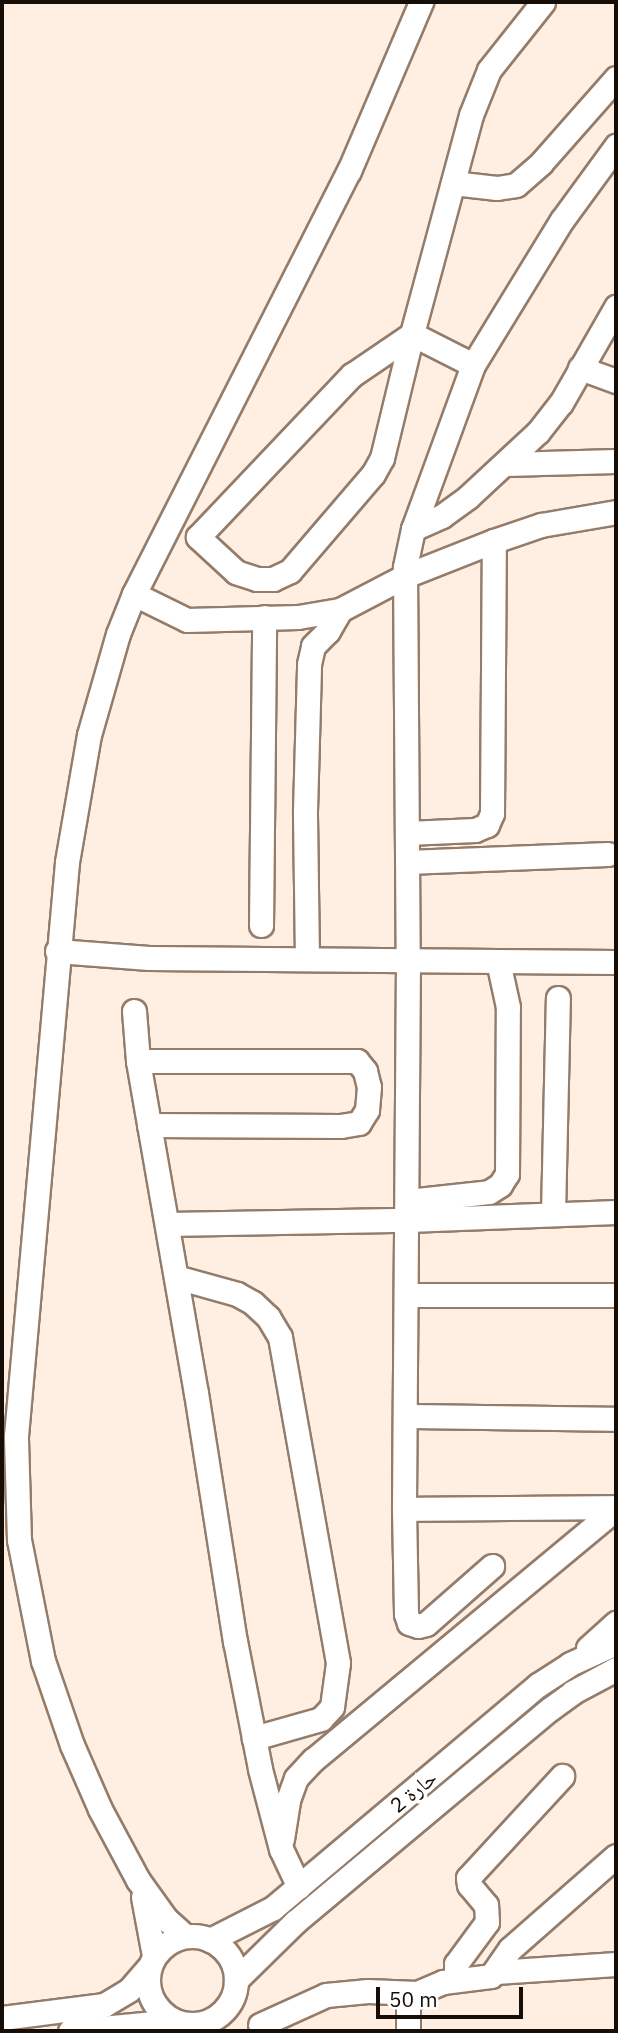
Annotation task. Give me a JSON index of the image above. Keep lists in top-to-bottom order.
{
  "streets": {
    "street": ["حارة 2"]
  },
  "scale_bar": "50 m"
}
